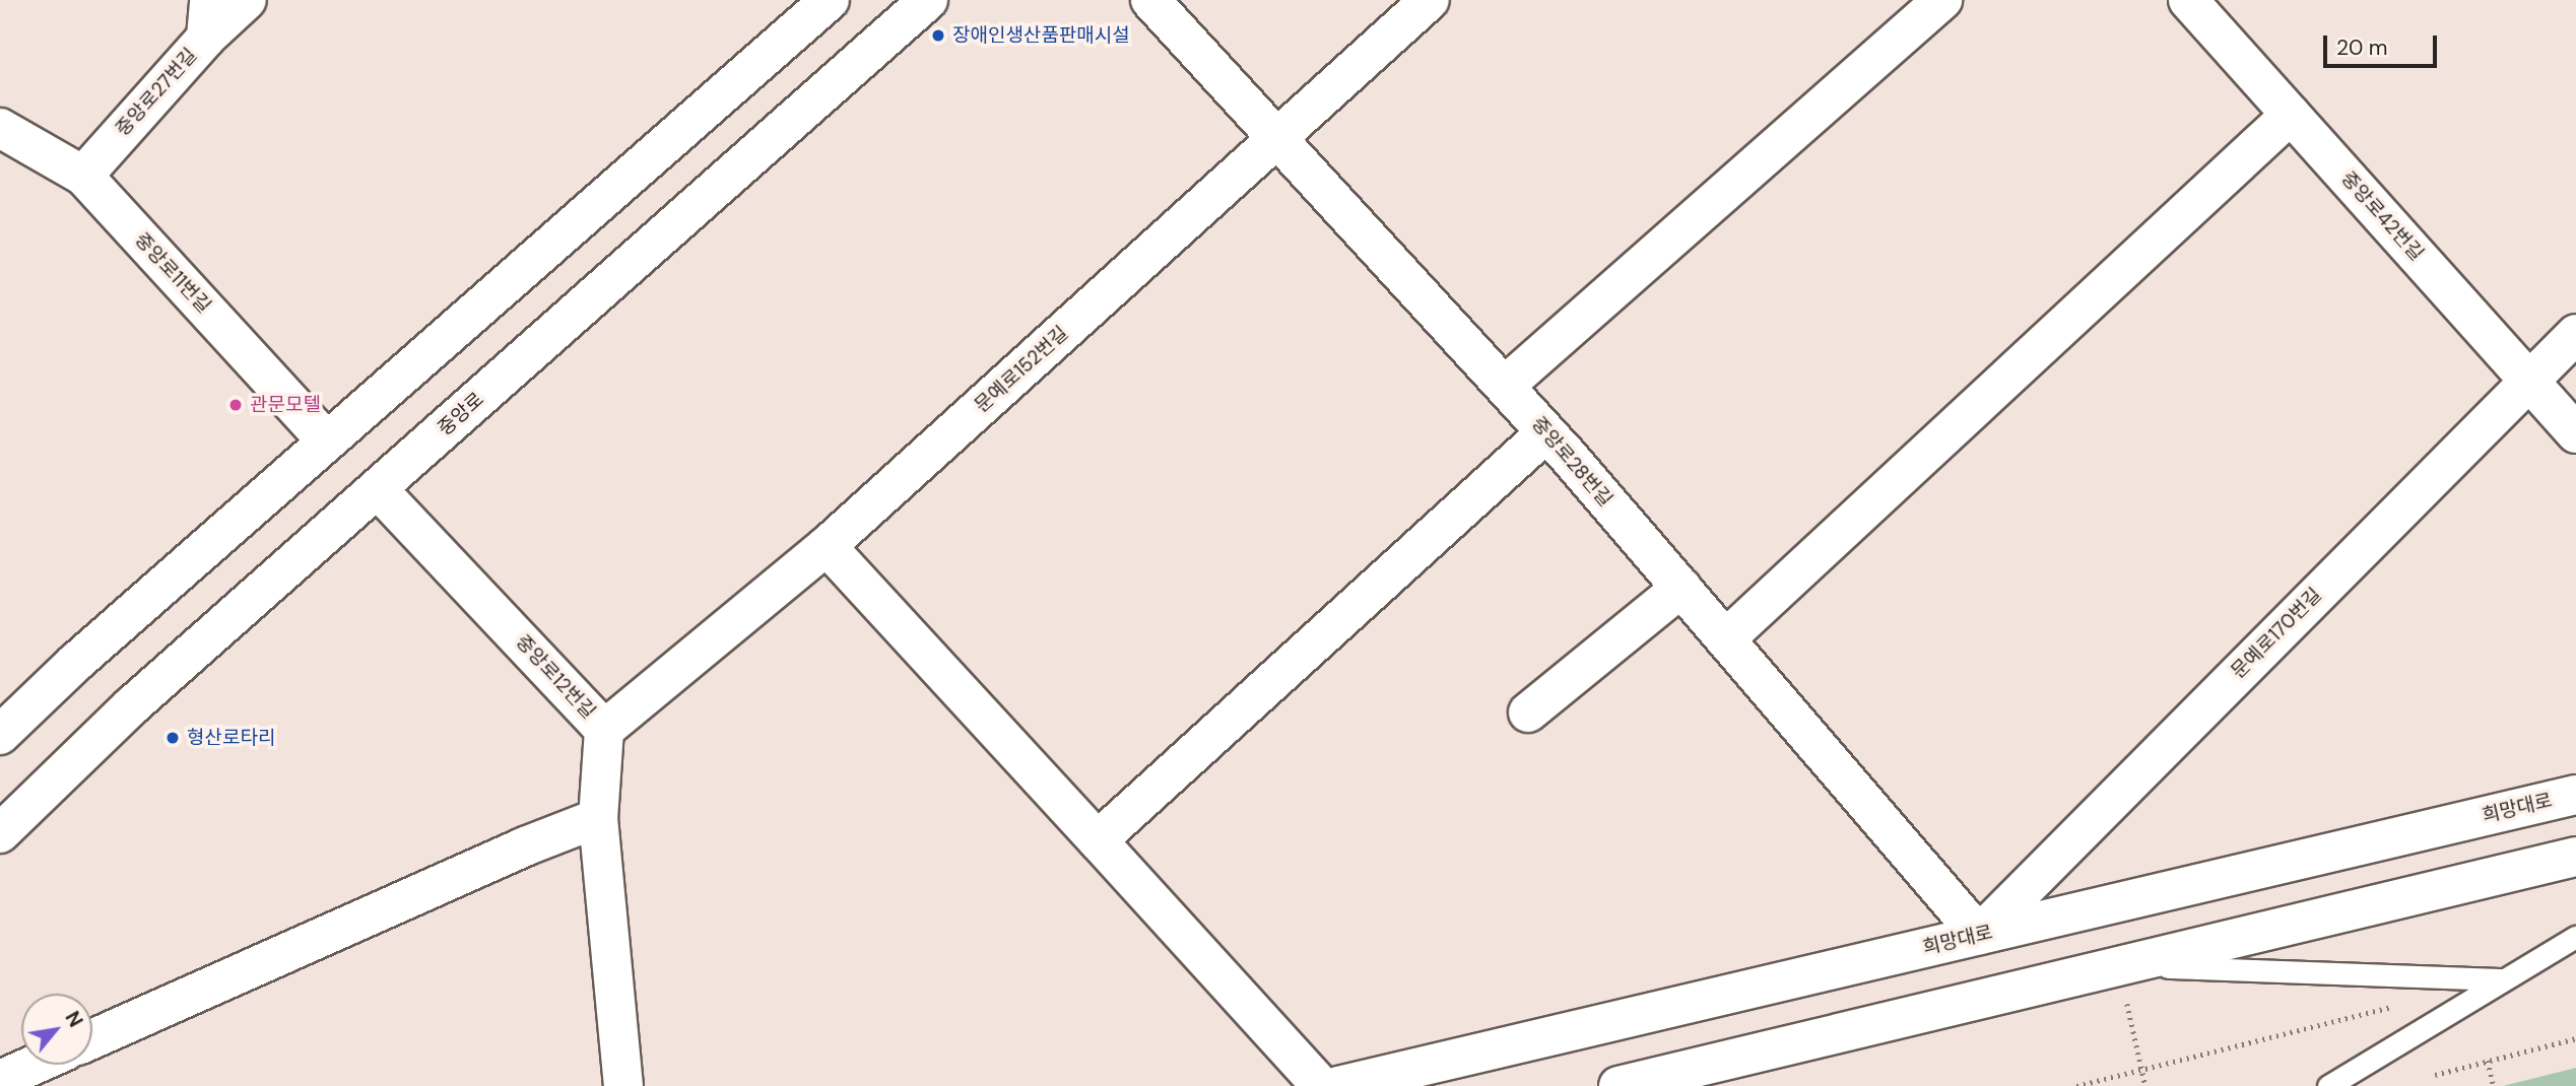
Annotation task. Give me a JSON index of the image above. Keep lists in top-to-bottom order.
{
  "streets": {
    "street": [
      "중앙로27번길",
      "중앙로42번길",
      "중앙로11번길",
      "문예로152번길",
      "중앙로",
      "중앙로28번길",
      "문예로170번길",
      "중앙로12번길",
      "희망대로"
    ]
  },
  "crossings": [
    ["중앙로27번길", "중앙로11번길"],
    ["중앙로42번길", "문예로170번길"],
    ["문예로152번길", "중앙로28번길"],
    ["문예로152번길", "중앙로12번길"],
    ["중앙로", "중앙로12번길"],
    ["중앙로28번길", "문예로170번길"],
    ["중앙로28번길", "희망대로"],
    ["문예로170번길", "희망대로"]
  ],
  "places": ["장애인생산품판매시설", "관문모텔", "형산로타리"],
  "scale_bar": "20 m",
  "north": "top right"
}
